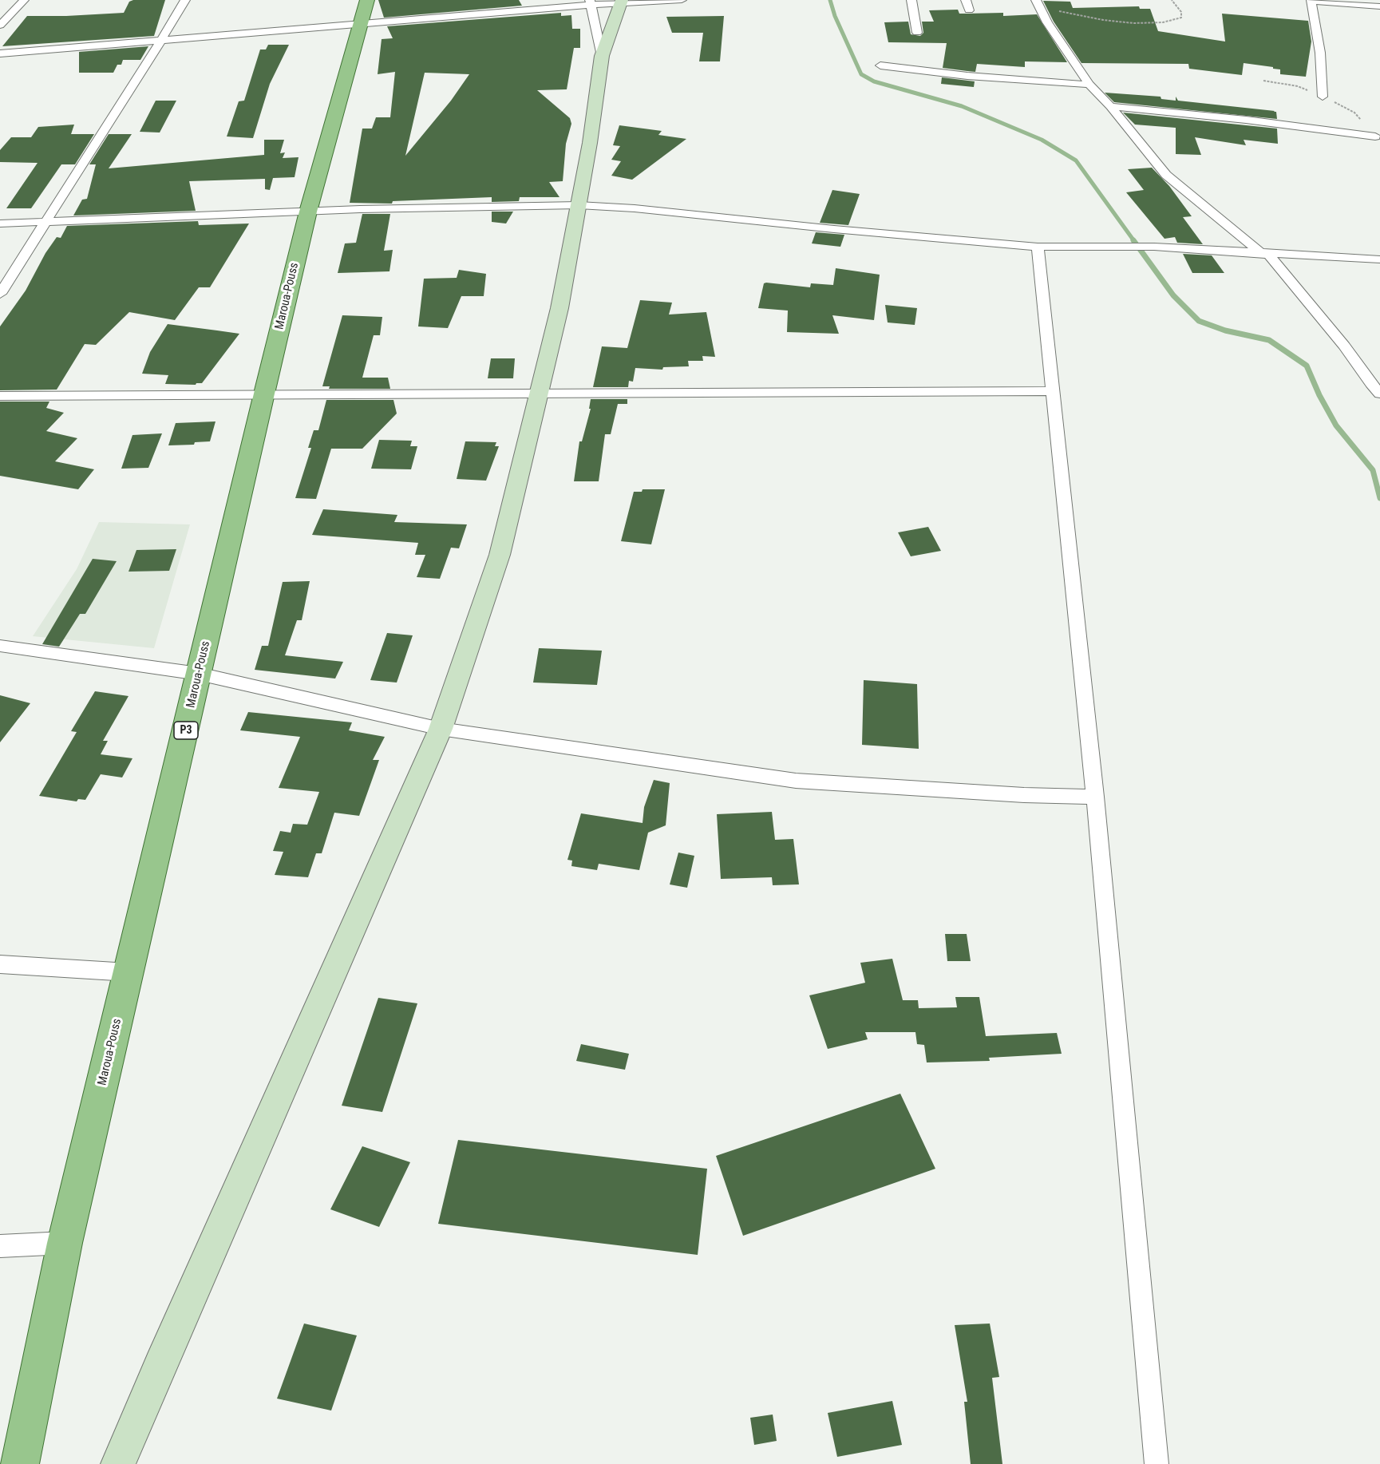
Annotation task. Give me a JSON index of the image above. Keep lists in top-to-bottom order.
{
  "streets": {
    "main road": ["Maroua-Pouss", "P3"]
  }
}
